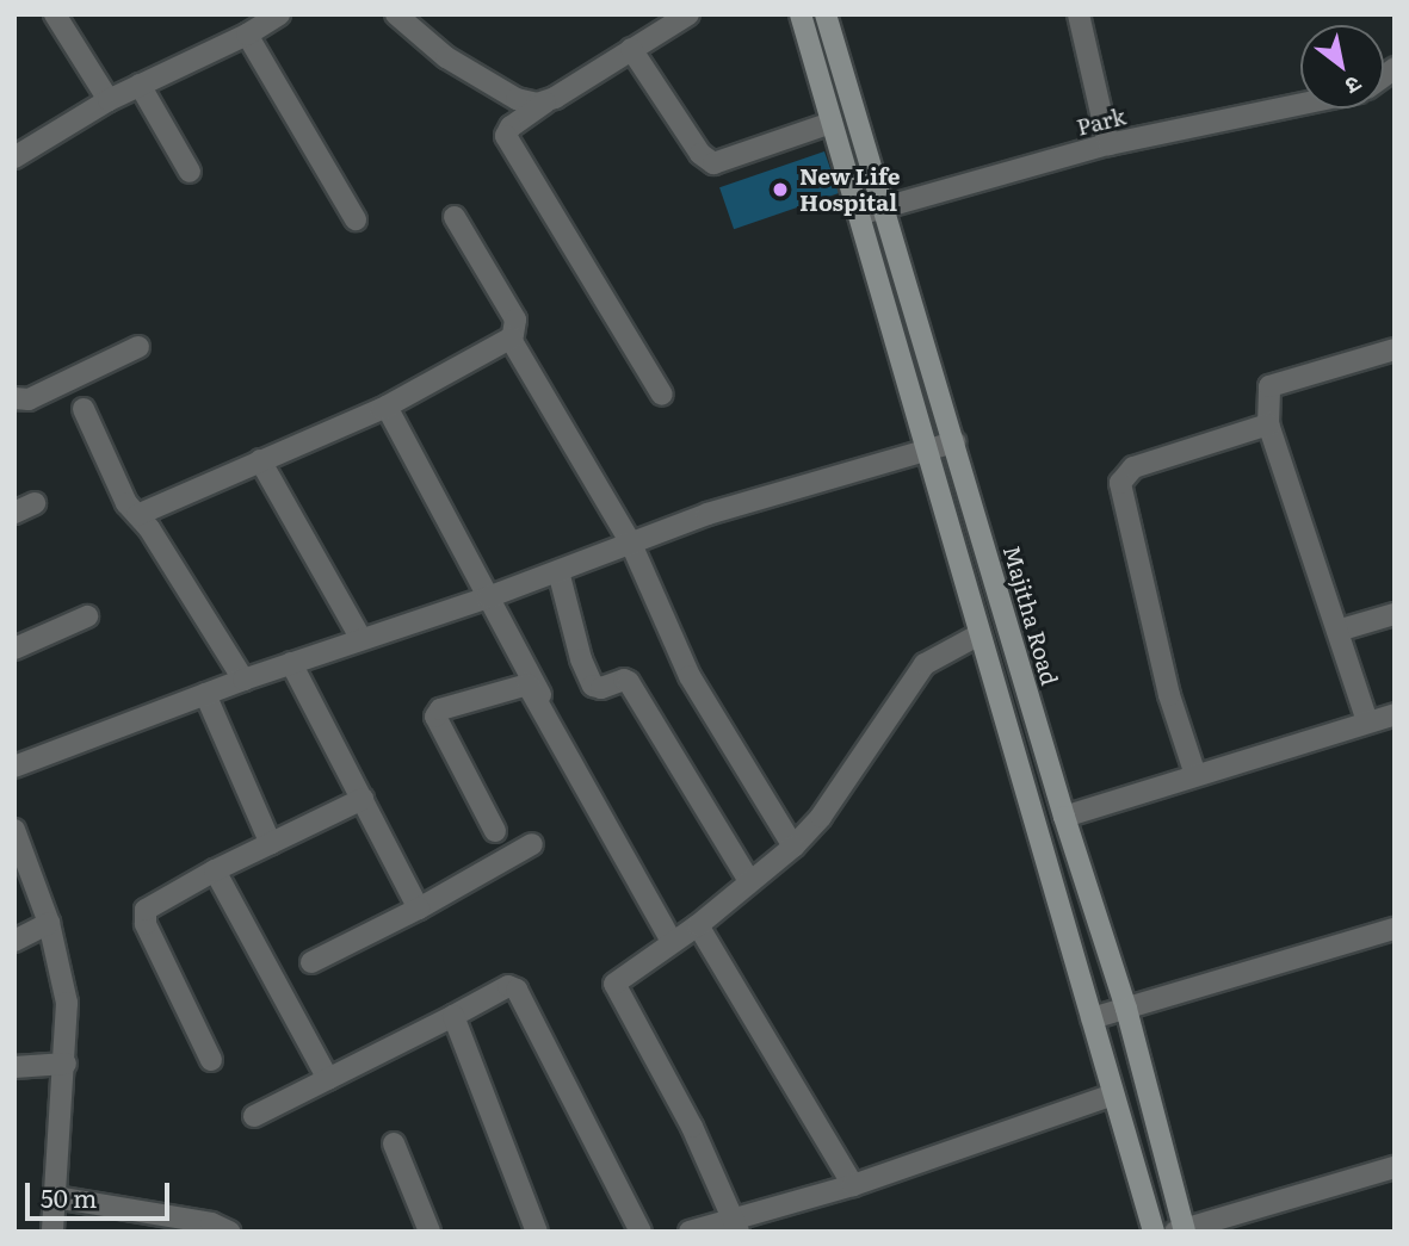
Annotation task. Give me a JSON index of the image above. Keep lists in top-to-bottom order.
{
  "streets": {
    "main road": ["Majitha Road"],
    "street": ["Park"]
  },
  "crossings": [
    ["Park", "Majitha Road"]
  ],
  "places": ["New Life Hospital"],
  "scale_bar": "50 m",
  "north": "bottom right"
}
